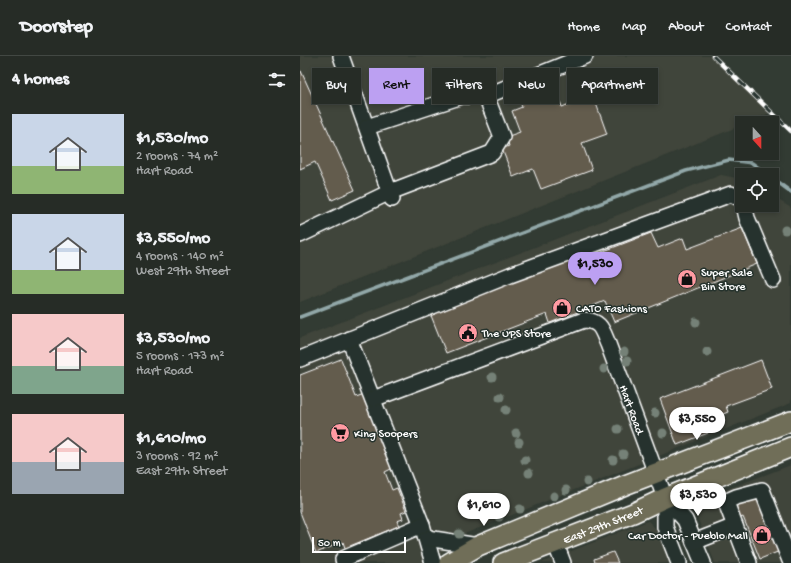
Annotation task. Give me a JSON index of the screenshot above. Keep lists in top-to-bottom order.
{
  "streets": {
    "main road": ["East 29th Street"],
    "street": ["Hart Road"]
  },
  "crossings": [
    ["Hart Road", "East 29th Street"]
  ],
  "places": {
    "shop": ["Super Sale Bin Store", "CATO Fashions", "Car Doctor - Pueblo Mall"],
    "public building": ["The UPS Store"],
    "supermarket": ["King Soopers"]
  },
  "scale_bar": "50 m",
  "north": "bottom",
  "page": {
    "header": "Doorstep",
    "nav": [
      "Home",
      "Map",
      "About",
      "Contact"
    ],
    "heading": "4 homes",
    "chip": [
      "Buy",
      "Rent",
      "Filters",
      "New",
      "Apartment"
    ],
    "list": [
      {
        "name": "$1,530/mo",
        "note": "2 rooms · 74 m² · Hart Road"
      },
      {
        "name": "$3,550/mo",
        "note": "4 rooms · 140 m² · West 29th Street"
      },
      {
        "name": "$3,530/mo",
        "note": "5 rooms · 173 m² · Hart Road"
      },
      {
        "name": "$1,610/mo",
        "note": "3 rooms · 92 m² · East 29th Street"
      }
    ],
    "price": [
      "$1,530",
      "$3,550",
      "$3,530",
      "$1,610"
    ],
    "scale": "50 m"
  }
}
